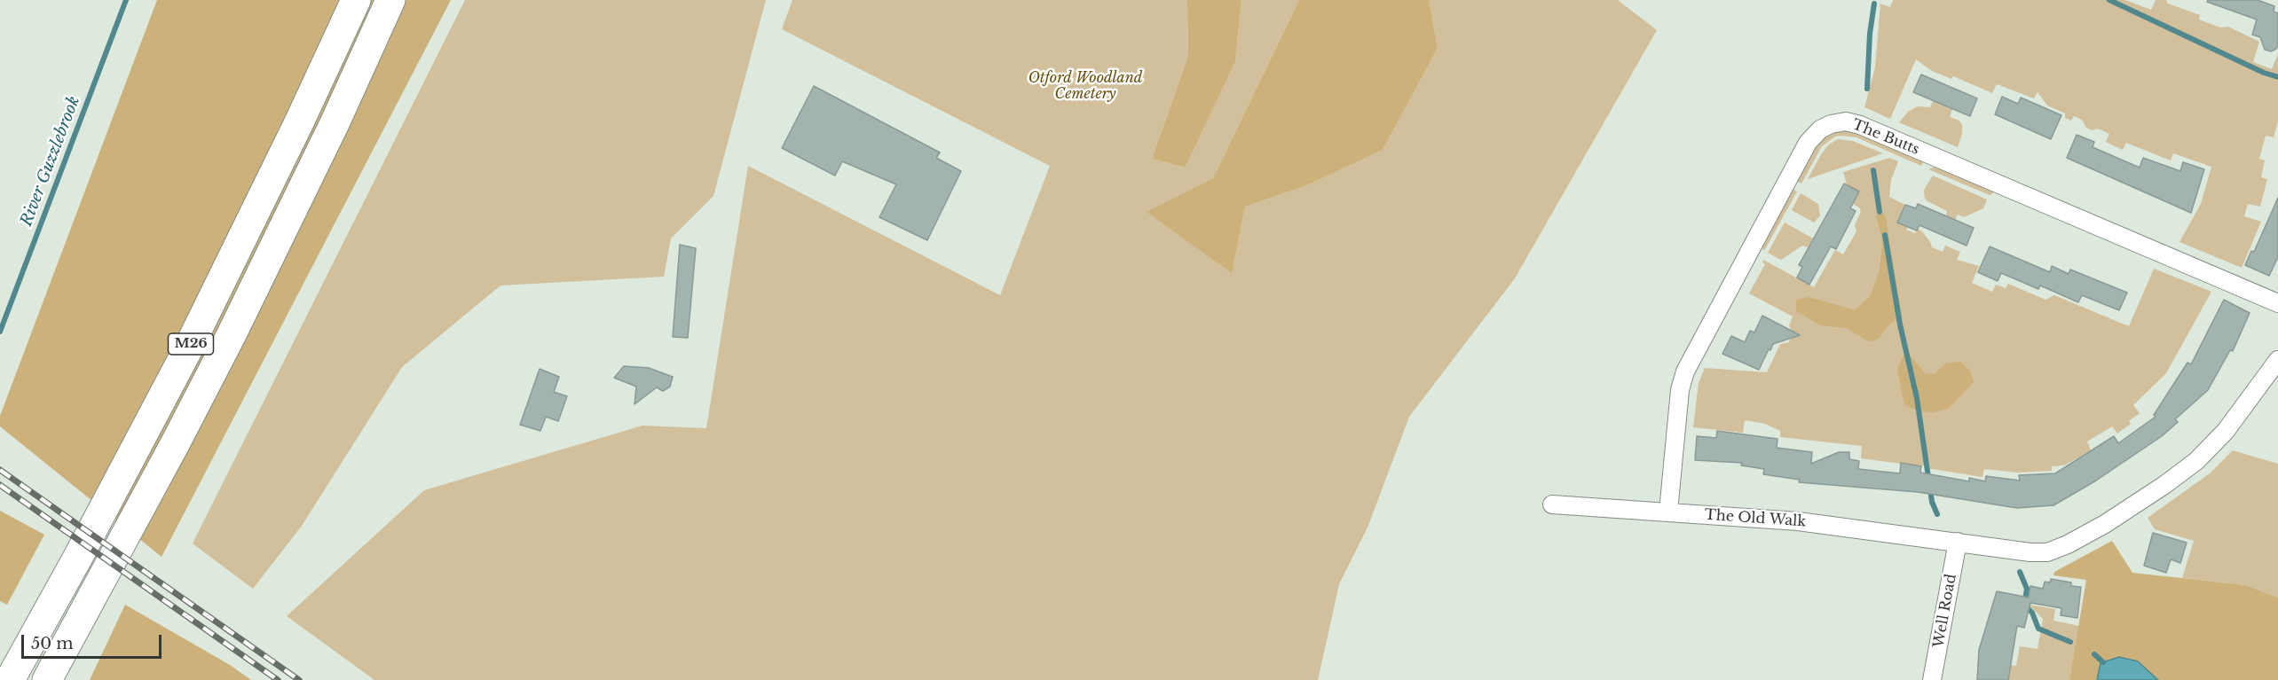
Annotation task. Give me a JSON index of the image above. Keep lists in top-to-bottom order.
{
  "streets": {
    "highway": ["M26"],
    "street": ["The Butts", "The Old Walk", "Well Road"]
  },
  "crossings": [
    ["The Butts", "The Old Walk"],
    ["The Old Walk", "Well Road"]
  ],
  "water": ["River Guzzlebrook"],
  "parks": ["Otford Woodland Cemetery"],
  "scale_bar": "50 m"
}
